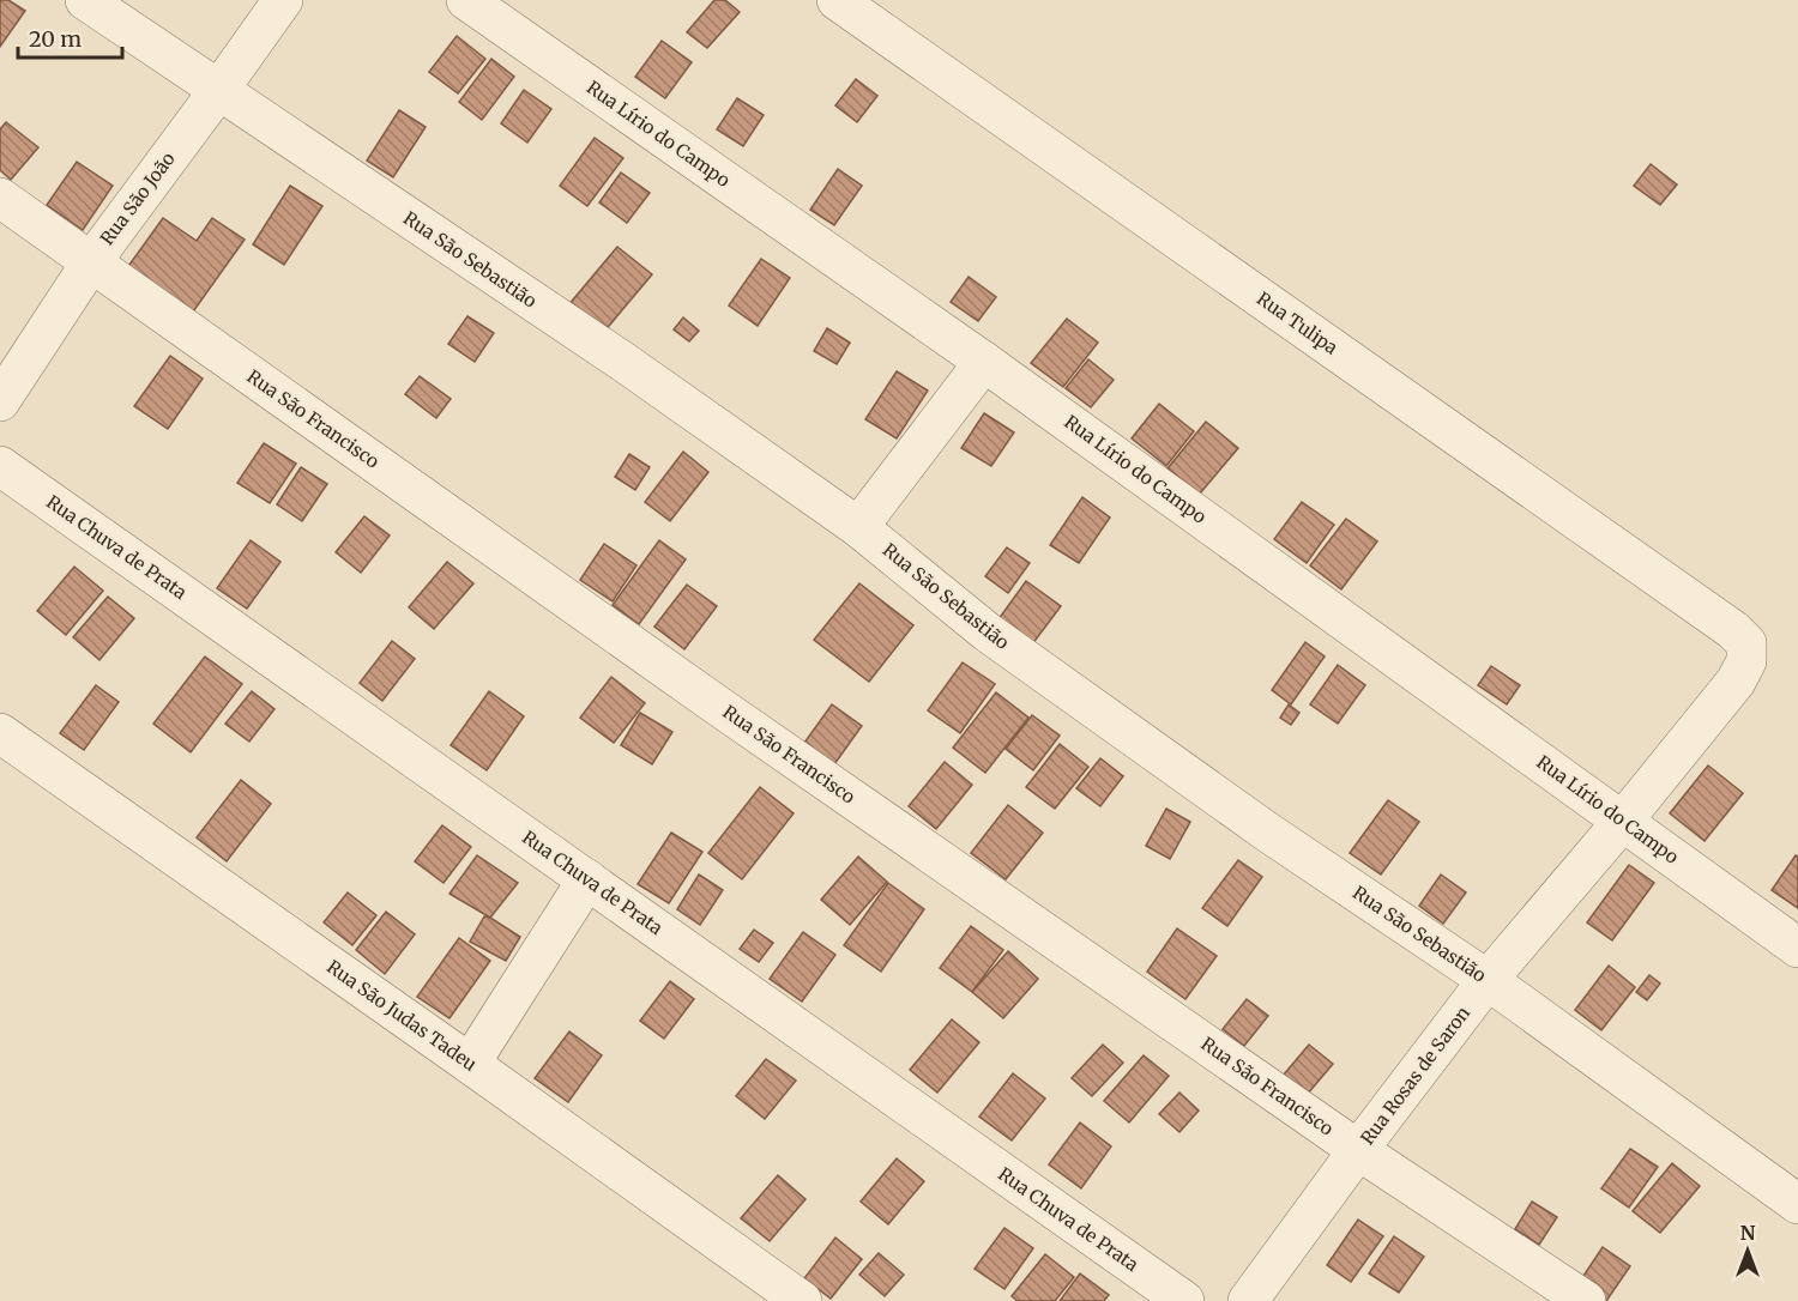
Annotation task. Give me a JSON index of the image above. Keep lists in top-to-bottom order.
{
  "streets": {
    "street": [
      "Rua Lírio do Campo",
      "Rua São João",
      "Rua São Sebastião",
      "Rua Tulipa",
      "Rua São Francisco",
      "Rua Chuva de Prata",
      "Rua São Judas Tadeu",
      "Rua Rosas de Saron"
    ]
  },
  "crossings": [
    ["Rua Lírio do Campo", "Rua Rosas de Saron"],
    ["Rua São João", "Rua São Sebastião"],
    ["Rua São João", "Rua São Francisco"],
    ["Rua São Sebastião", "Rua Rosas de Saron"],
    ["Rua Tulipa", "Rua Rosas de Saron"],
    ["Rua São Francisco", "Rua Rosas de Saron"]
  ],
  "scale_bar": "20 m",
  "north": "top"
}
